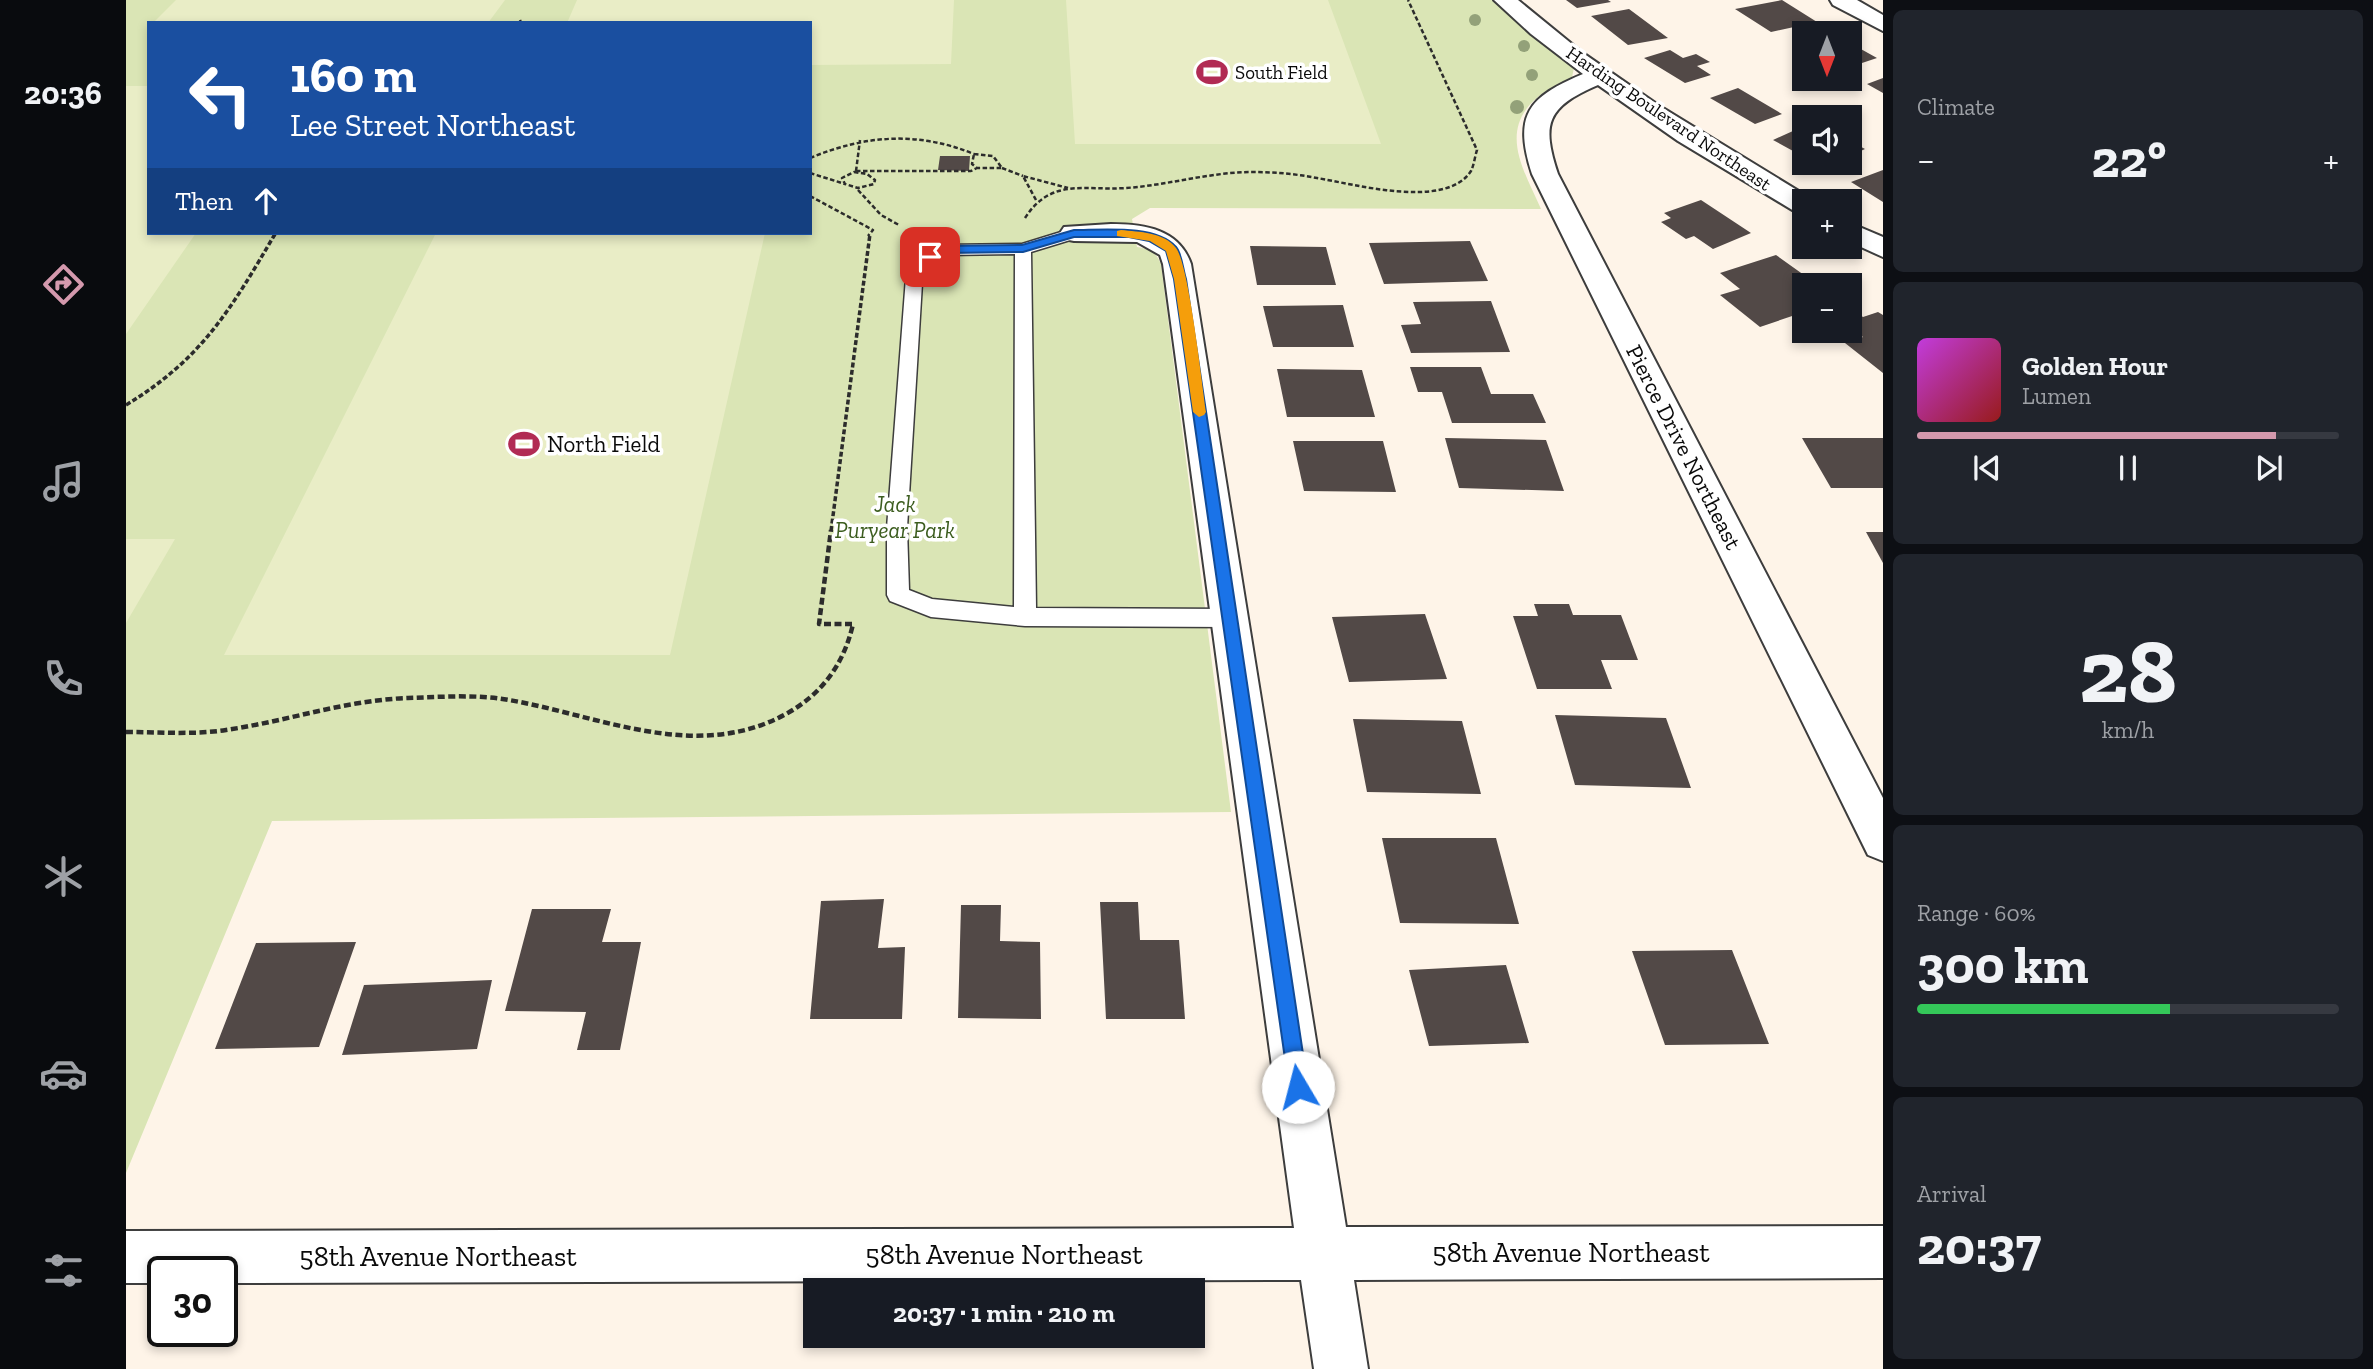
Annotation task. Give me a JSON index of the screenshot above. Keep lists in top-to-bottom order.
{
  "streets": {
    "street": ["Harding Boulevard Northeast", "Pierce Drive Northeast", "58th Avenue Northeast"]
  },
  "crossings": [
    ["Harding Boulevard Northeast", "Pierce Drive Northeast"]
  ],
  "parks": ["Jack Puryear Park"],
  "places": {
    "sports": ["South Field", "North Field"]
  },
  "north": "bottom",
  "page": {
    "tabs": "20:36",
    "tile": [
      "Climate",
      ["28", "km/h"],
      ["Range · 60%", "300 km"],
      ["Arrival", "20:37"]
    ],
    "map_buttons": ["+", "−"],
    "turn": ["160 m", "Lee Street Northeast"],
    "heat": ["−", "22°", "+"],
    "then": "Then",
    "song": ["Golden Hour", "Lumen"],
    "limit": "30",
    "trip": "20:37 · 1 min · 210 m"
  }
}
